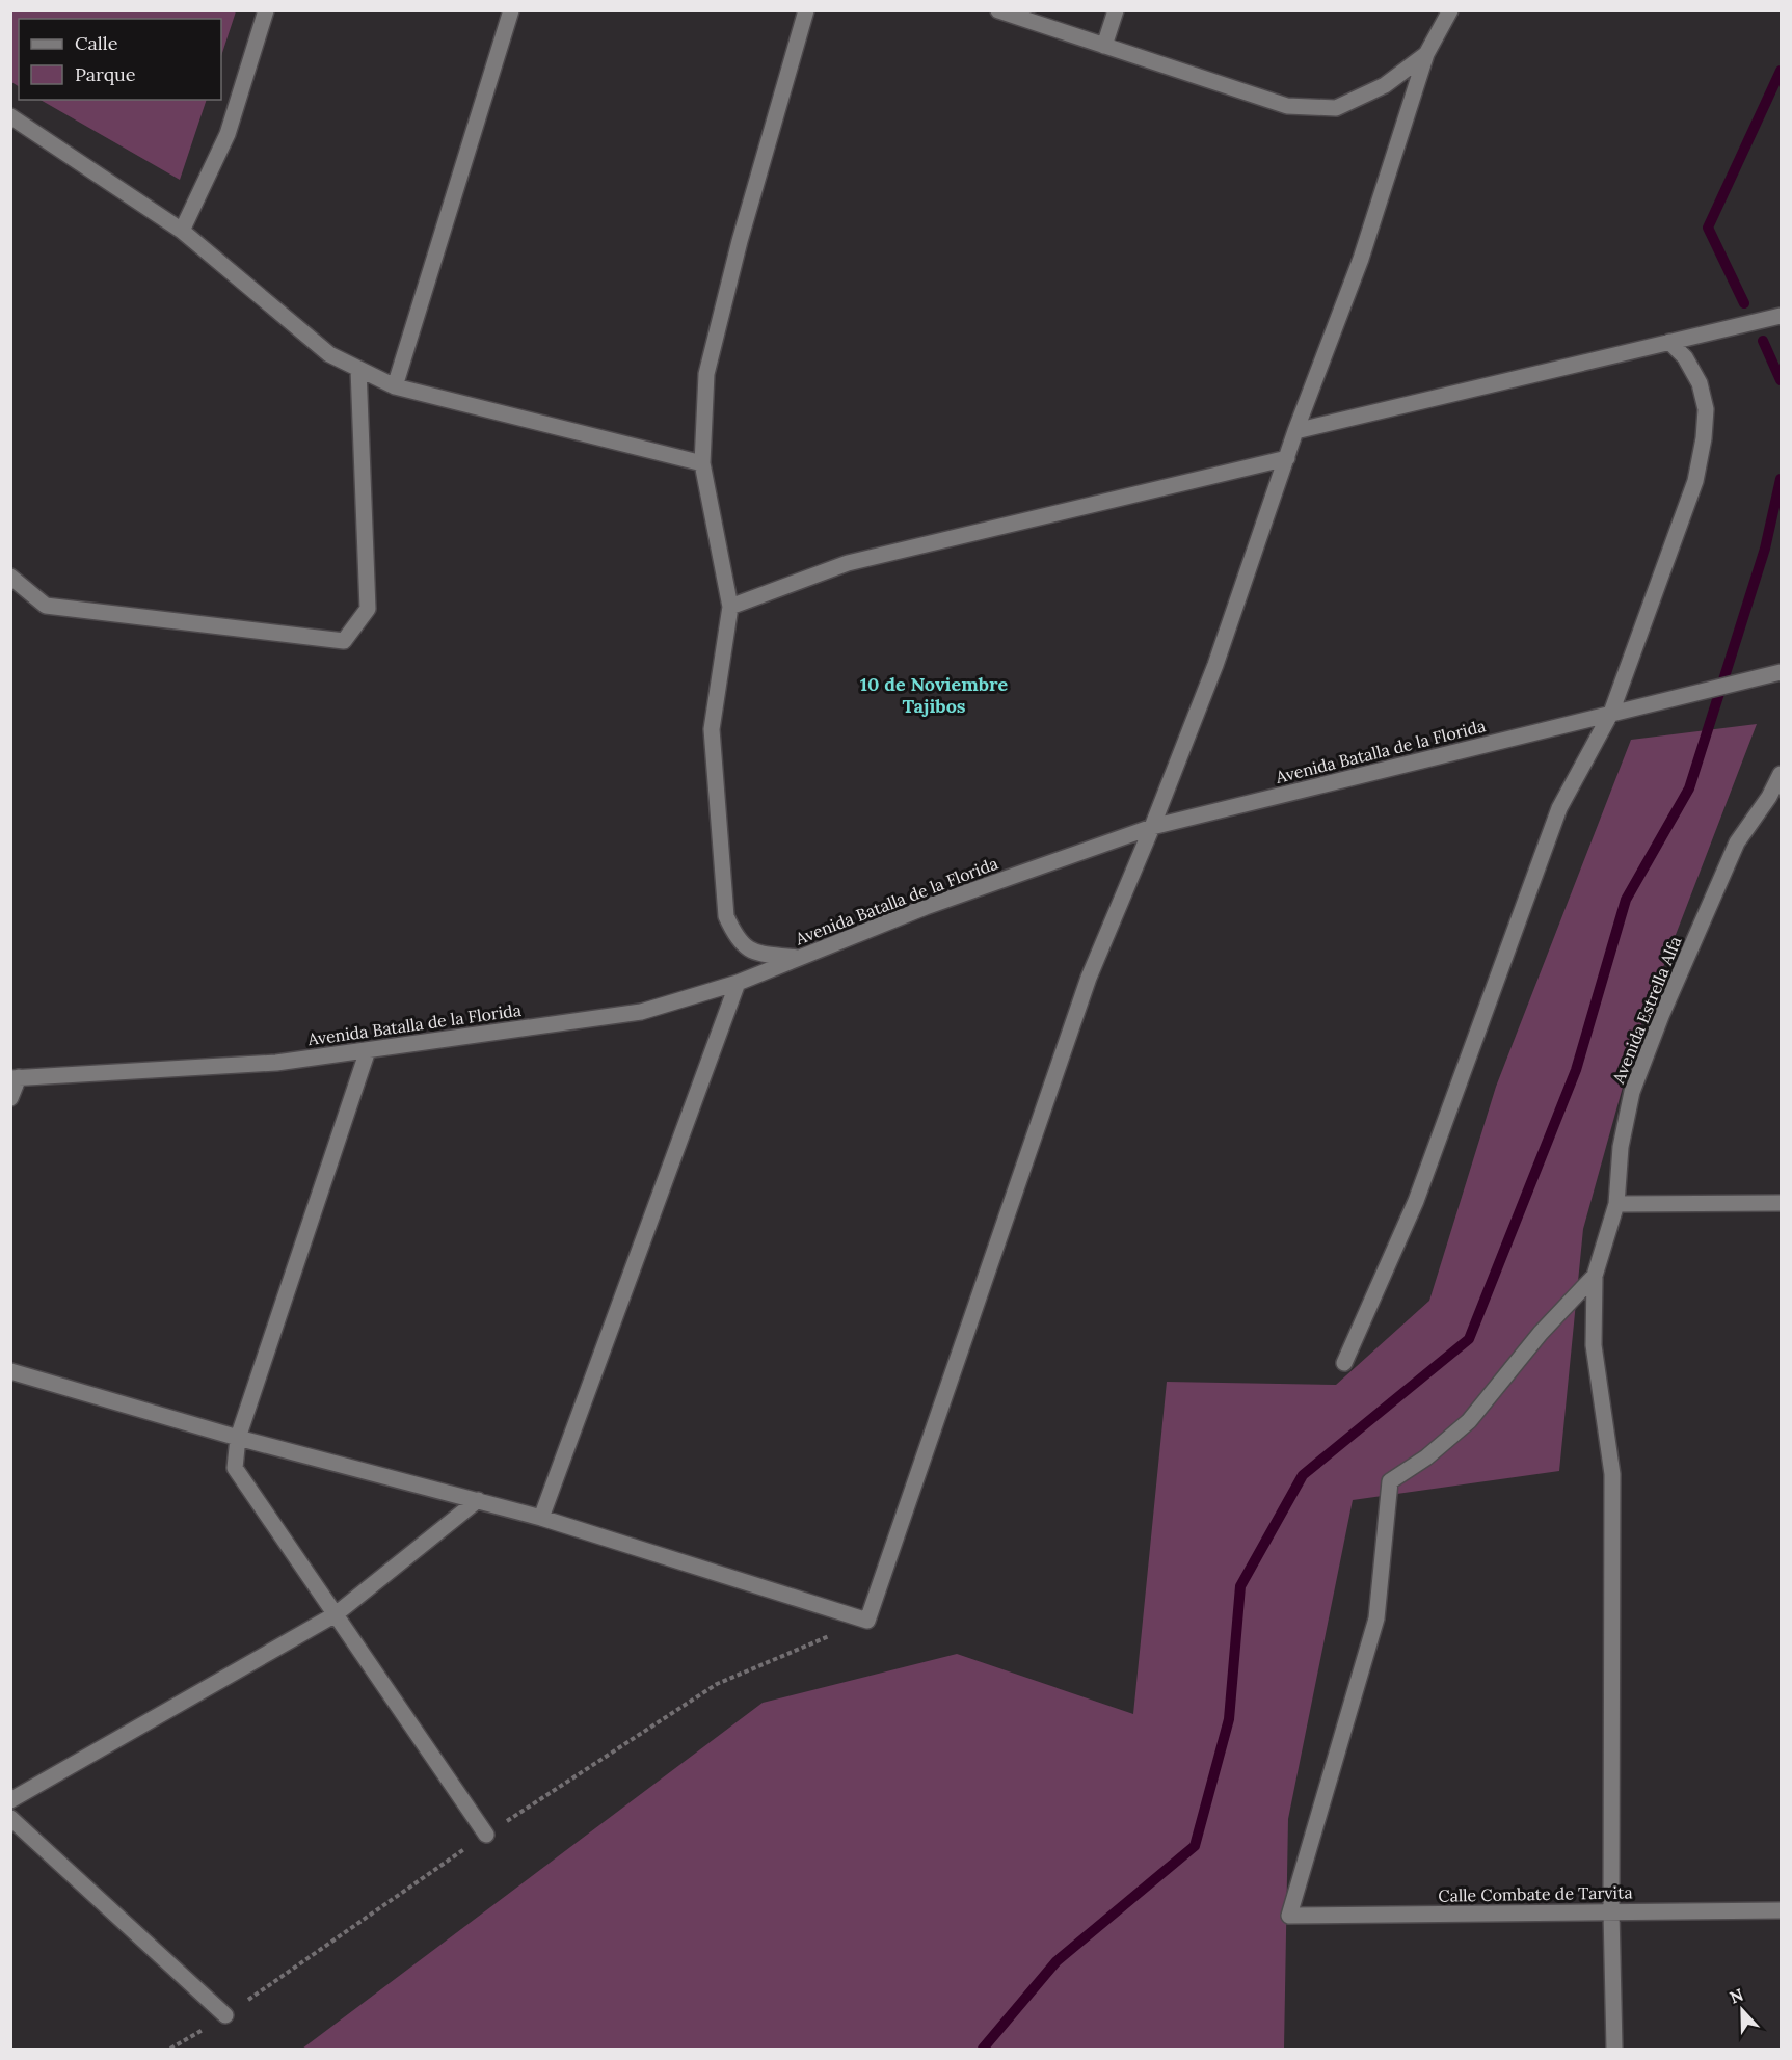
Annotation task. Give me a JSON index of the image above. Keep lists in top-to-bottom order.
{
  "streets": {
    "street": ["Avenida Batalla de la Florida", "Avenida Estrella Alfa", "Calle Combate de Tarvita"]
  },
  "crossings": [
    ["Avenida Estrella Alfa", "Calle Combate de Tarvita"]
  ],
  "districts": ["10 de Noviembre Tajibos"],
  "legend": ["Calle", "Parque"],
  "north": "top"
}
